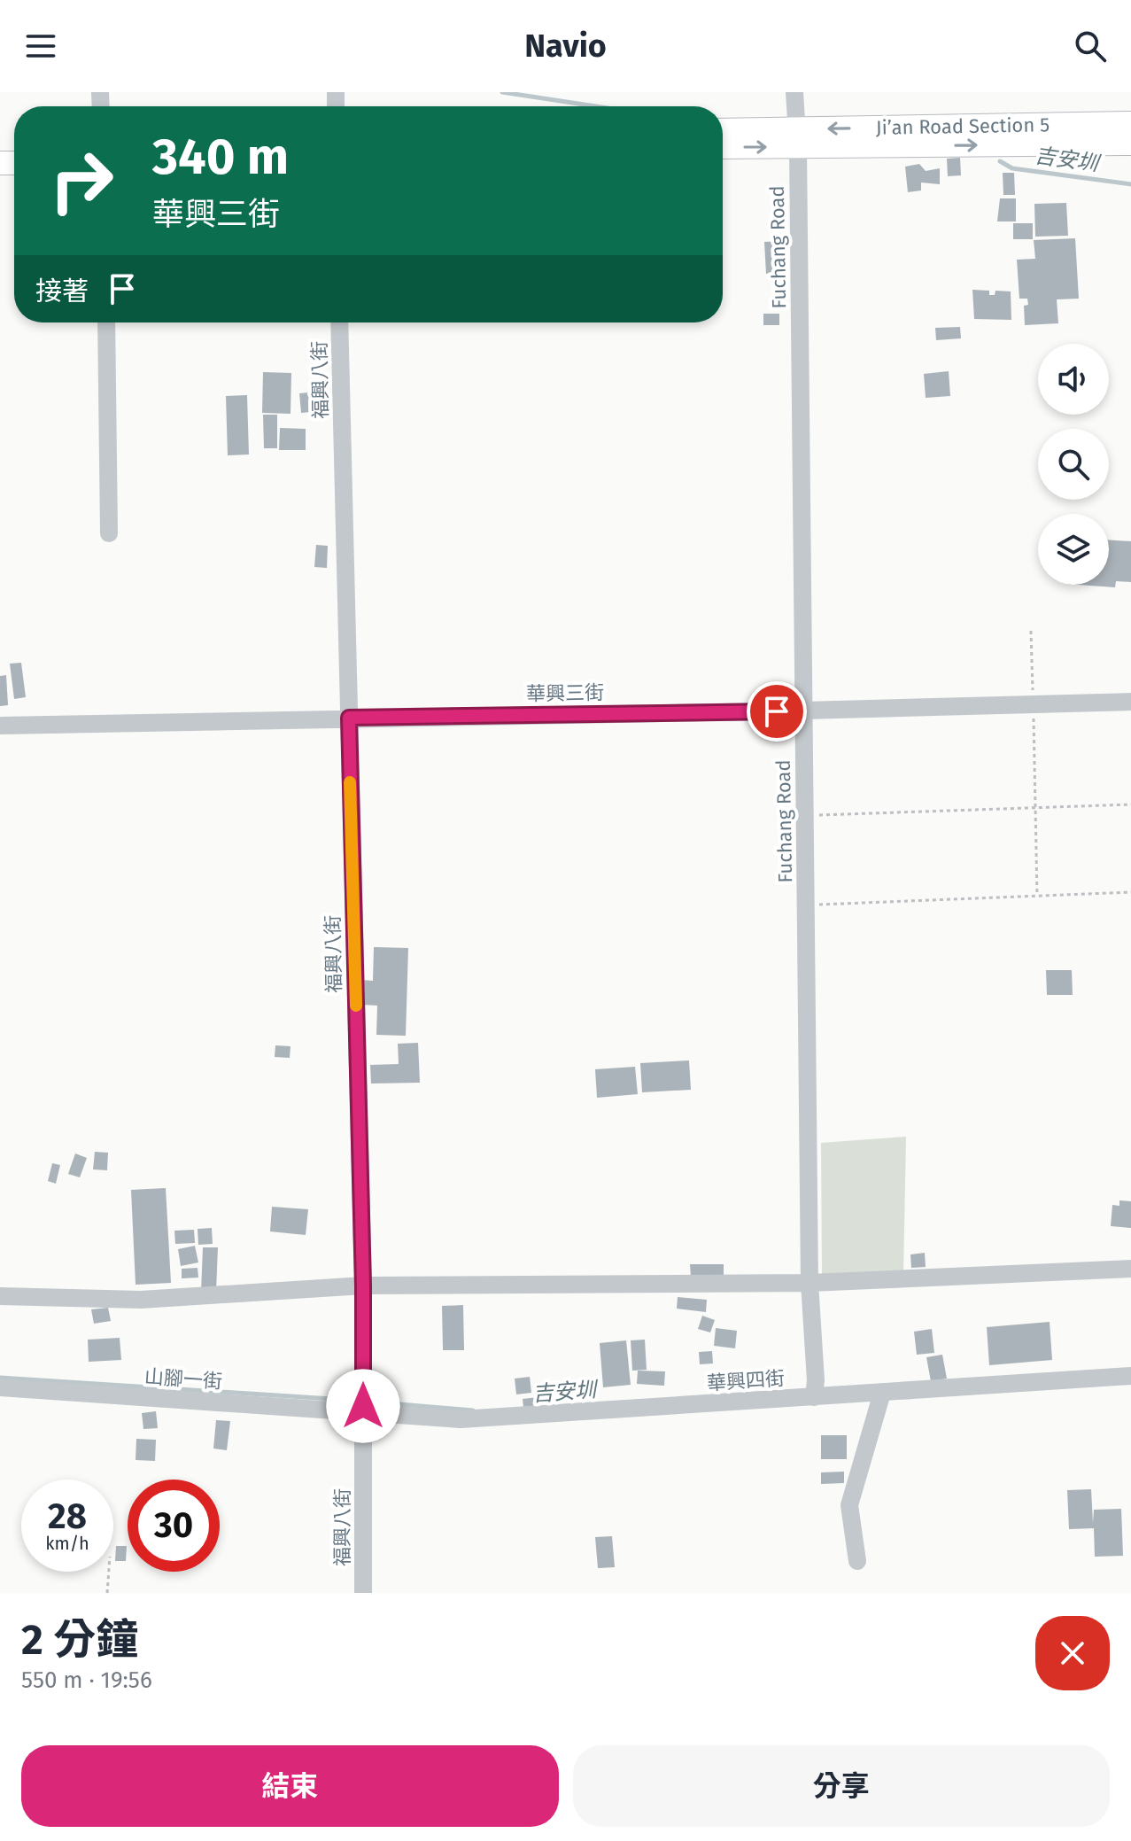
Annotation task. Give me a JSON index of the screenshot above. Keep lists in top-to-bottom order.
{
  "streets": {
    "main road": ["Ji’an Road Section 5"],
    "street": [
      "Fuchang Road",
      "福興八街",
      "華興三街",
      "山腳一街",
      "華興四街"
    ]
  },
  "crossings": [
    ["Ji’an Road Section 5", "Fuchang Road"],
    ["Fuchang Road", "華興三街"],
    ["Fuchang Road", "華興四街"],
    ["福興八街", "華興三街"],
    ["福興八街", "山腳一街"],
    ["福興八街", "華興四街"],
    ["山腳一街", "華興四街"]
  ],
  "water": ["吉安圳"],
  "page": {
    "header": "Navio",
    "turn": ["340 m", "華興三街"],
    "then": "接著",
    "speed": "28 km/h",
    "limit": "30",
    "heading": ["2 分鐘", "550 m · 19:56"],
    "buttons": ["結束", "分享"]
  }
}
